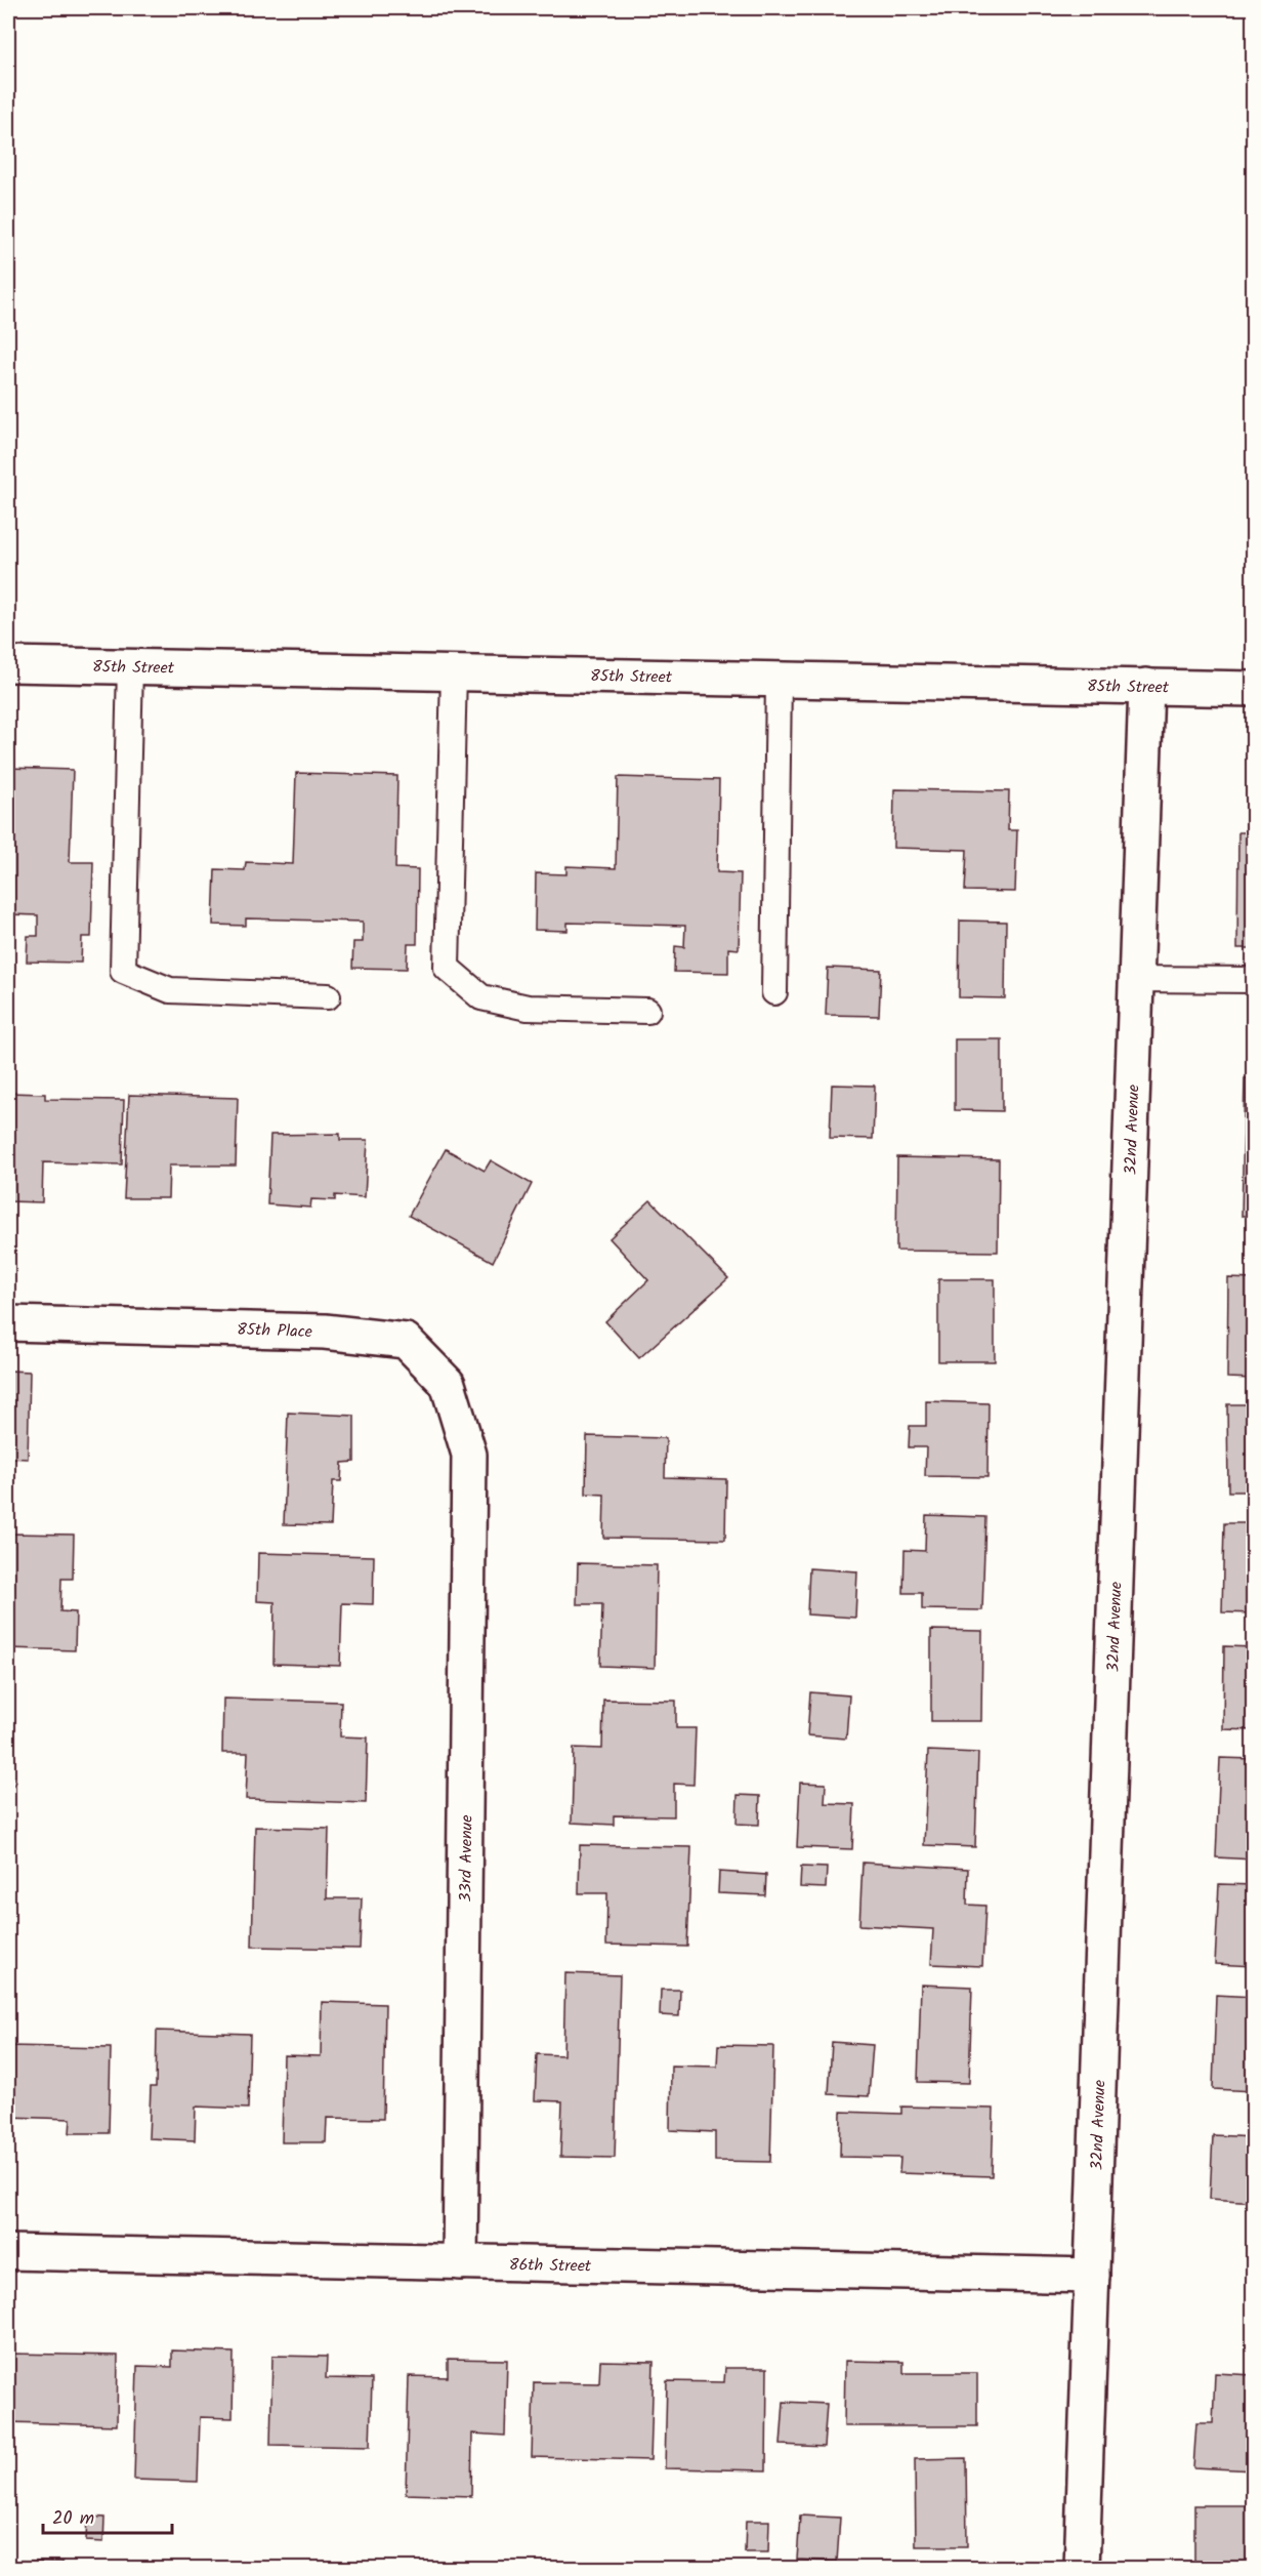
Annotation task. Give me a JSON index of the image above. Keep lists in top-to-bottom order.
{
  "streets": {
    "street": [
      "85th Street",
      "32nd Avenue",
      "85th Place",
      "33rd Avenue",
      "86th Street"
    ]
  },
  "crossings": [
    ["85th Street", "32nd Avenue"],
    ["32nd Avenue", "86th Street"],
    ["85th Place", "33rd Avenue"],
    ["33rd Avenue", "86th Street"]
  ],
  "scale_bar": "20 m"
}
